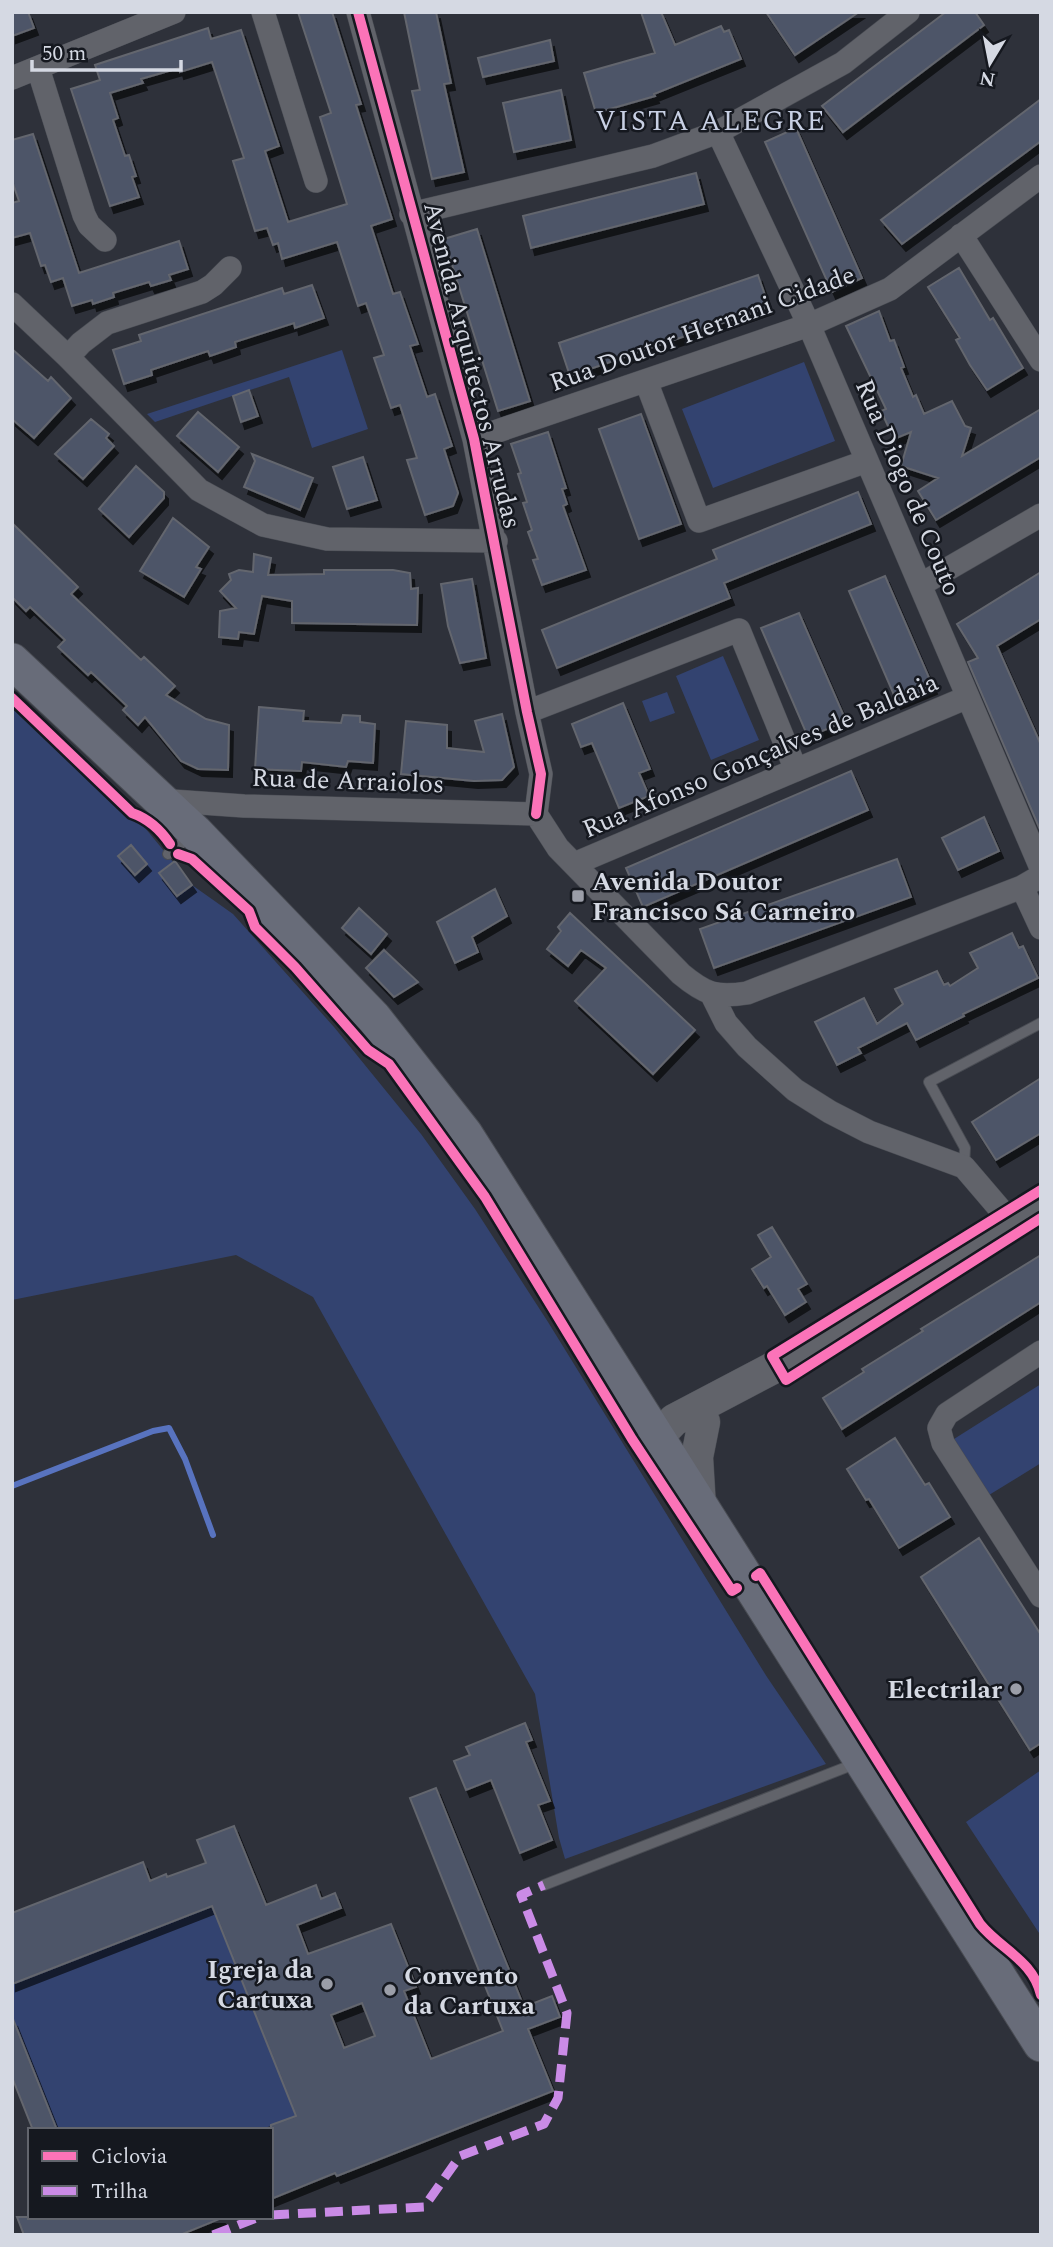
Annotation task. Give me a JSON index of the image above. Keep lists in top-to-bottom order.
{
  "streets": {
    "street": [
      "Rua Doutor Hernani Cidade",
      "Avenida Arquitectos Arrudas",
      "Rua Diogo de Couto",
      "Rua Afonso Gonçalves de Baldaia",
      "Rua de Arraiolos"
    ]
  },
  "crossings": [
    ["Rua Doutor Hernani Cidade", "Avenida Arquitectos Arrudas"],
    ["Rua Doutor Hernani Cidade", "Rua Diogo de Couto"],
    ["Avenida Arquitectos Arrudas", "Rua de Arraiolos"],
    ["Rua Diogo de Couto", "Rua Afonso Gonçalves de Baldaia"]
  ],
  "districts": ["VISTA ALEGRE"],
  "places": {
    "transit": ["Avenida Doutor Francisco Sá Carneiro"],
    "other": ["Electrilar", "Igreja da Cartuxa", "Convento da Cartuxa"]
  },
  "legend": ["Ciclovia", "Trilha"],
  "scale_bar": "50 m",
  "north": "bottom"
}
